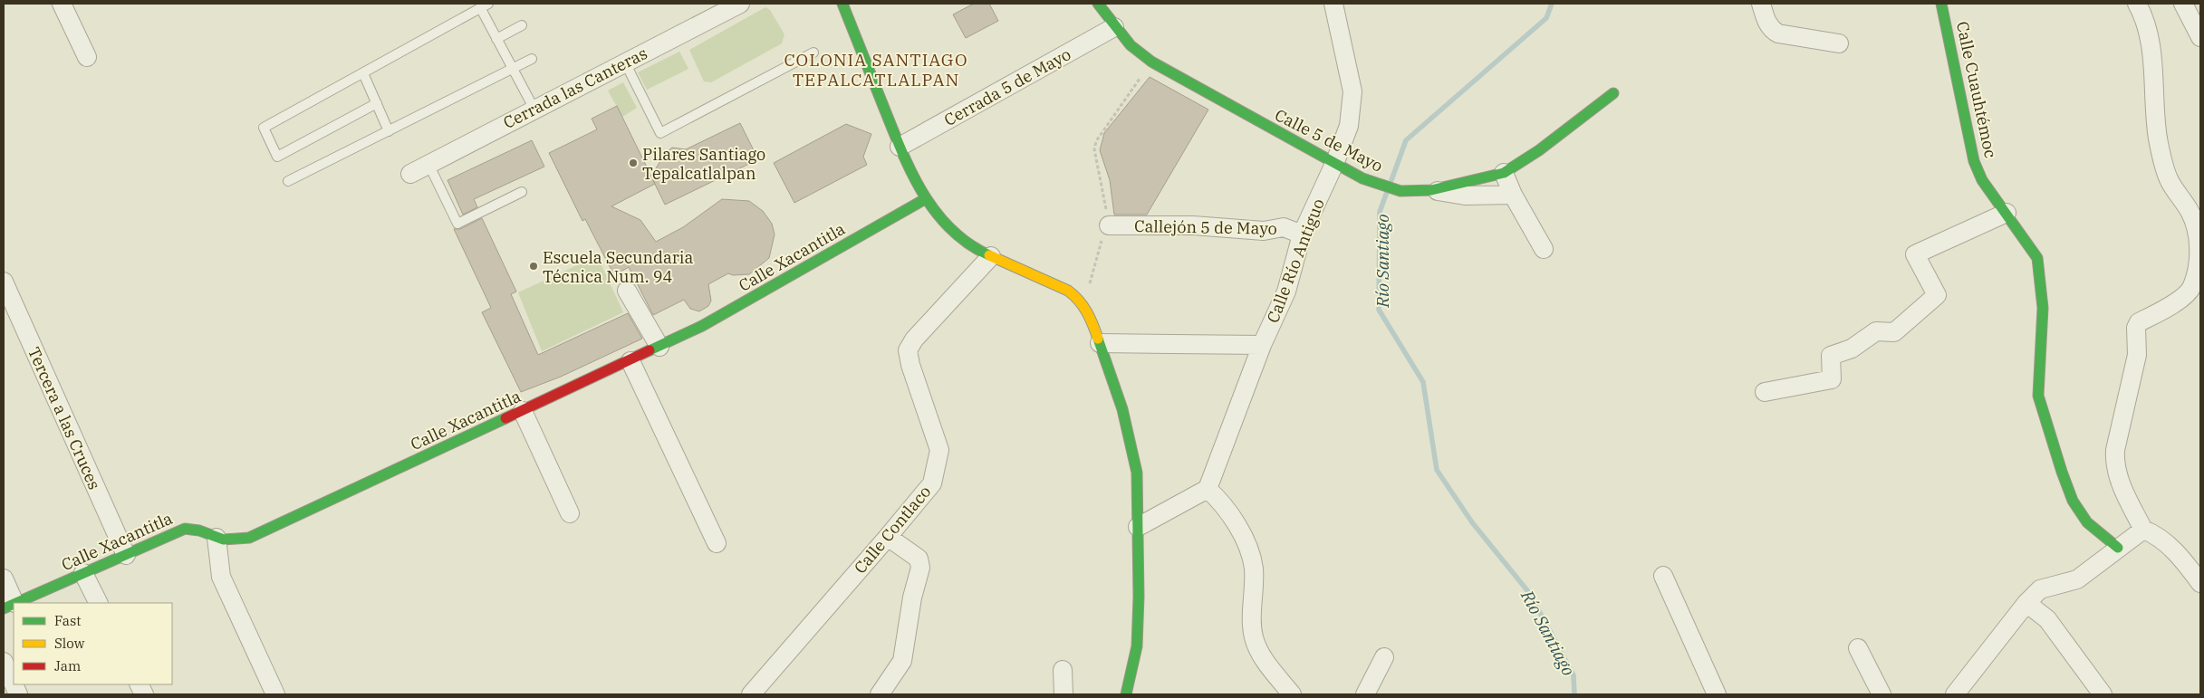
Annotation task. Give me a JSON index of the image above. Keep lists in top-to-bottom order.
{
  "streets": {
    "street": [
      "Cerrada 5 de Mayo",
      "Cerrada las Canteras",
      "Calle Cuauhtémoc",
      "Calle 5 de Mayo",
      "Callejón 5 de Mayo",
      "Calle Xacantitla",
      "Calle Río Antiguo",
      "Tercera a las Cruces",
      "Calle Contlaco"
    ]
  },
  "crossings": [
    ["Cerrada 5 de Mayo", "Calle 5 de Mayo"],
    ["Calle 5 de Mayo", "Calle Río Antiguo"],
    ["Callejón 5 de Mayo", "Calle Río Antiguo"],
    ["Calle Xacantitla", "Tercera a las Cruces"]
  ],
  "districts": ["COLONIA SANTIAGO TEPALCATLALPAN"],
  "water": ["Río Santiago"],
  "places": ["Pilares Santiago Tepalcatlalpan", "Escuela Secundaria Técnica Num. 94"],
  "legend": ["Fast", "Slow", "Jam"]
}
